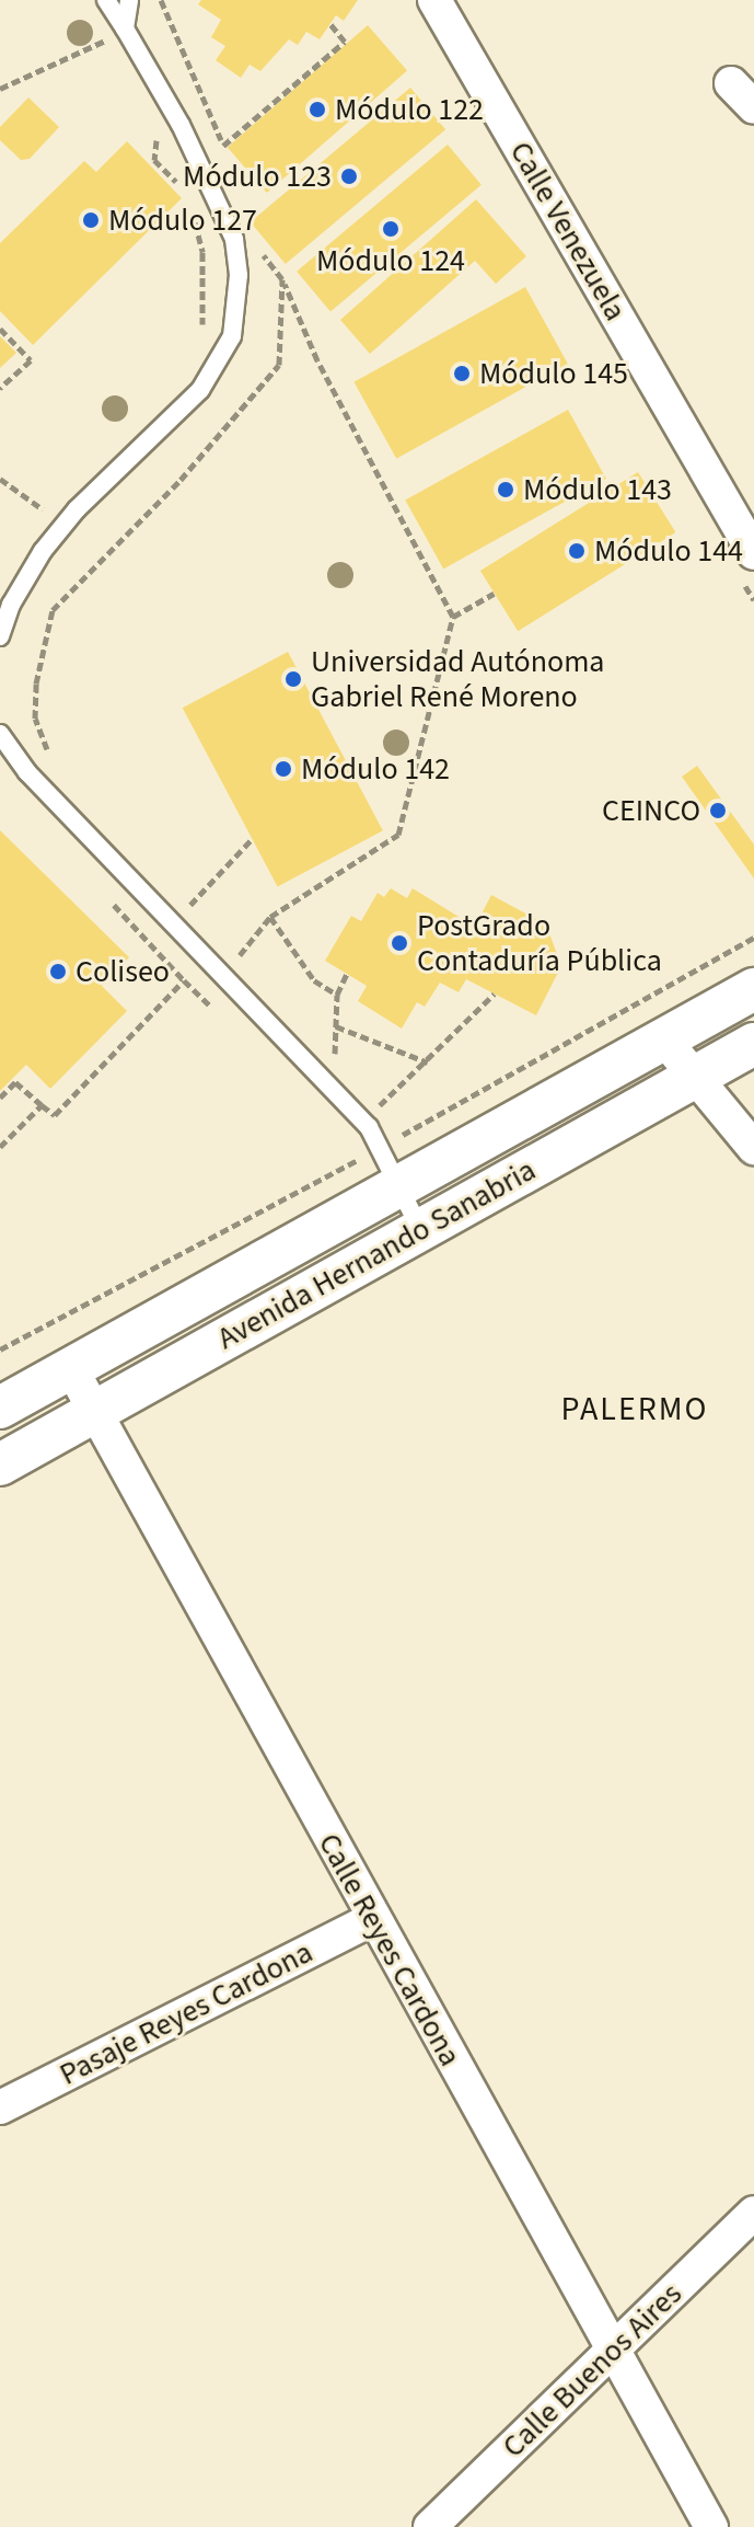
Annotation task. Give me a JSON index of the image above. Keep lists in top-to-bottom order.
{
  "streets": {
    "street": [
      "Calle Venezuela",
      "Avenida Hernando Sanabria",
      "Calle Reyes Cardona",
      "Pasaje Reyes Cardona",
      "Calle Buenos Aires"
    ]
  },
  "crossings": [
    ["Avenida Hernando Sanabria", "Calle Reyes Cardona"],
    ["Calle Reyes Cardona", "Pasaje Reyes Cardona"],
    ["Calle Reyes Cardona", "Calle Buenos Aires"]
  ],
  "districts": ["PALERMO"],
  "places": [
    "Módulo 122",
    "Módulo 123",
    "Módulo 127",
    "Módulo 124",
    "Módulo 145",
    "Módulo 143",
    "Módulo 144",
    "Universidad Autónoma Gabriel René Moreno",
    "Módulo 142",
    "CEINCO",
    "PostGrado Contaduría Pública",
    "Coliseo"
  ]
}
